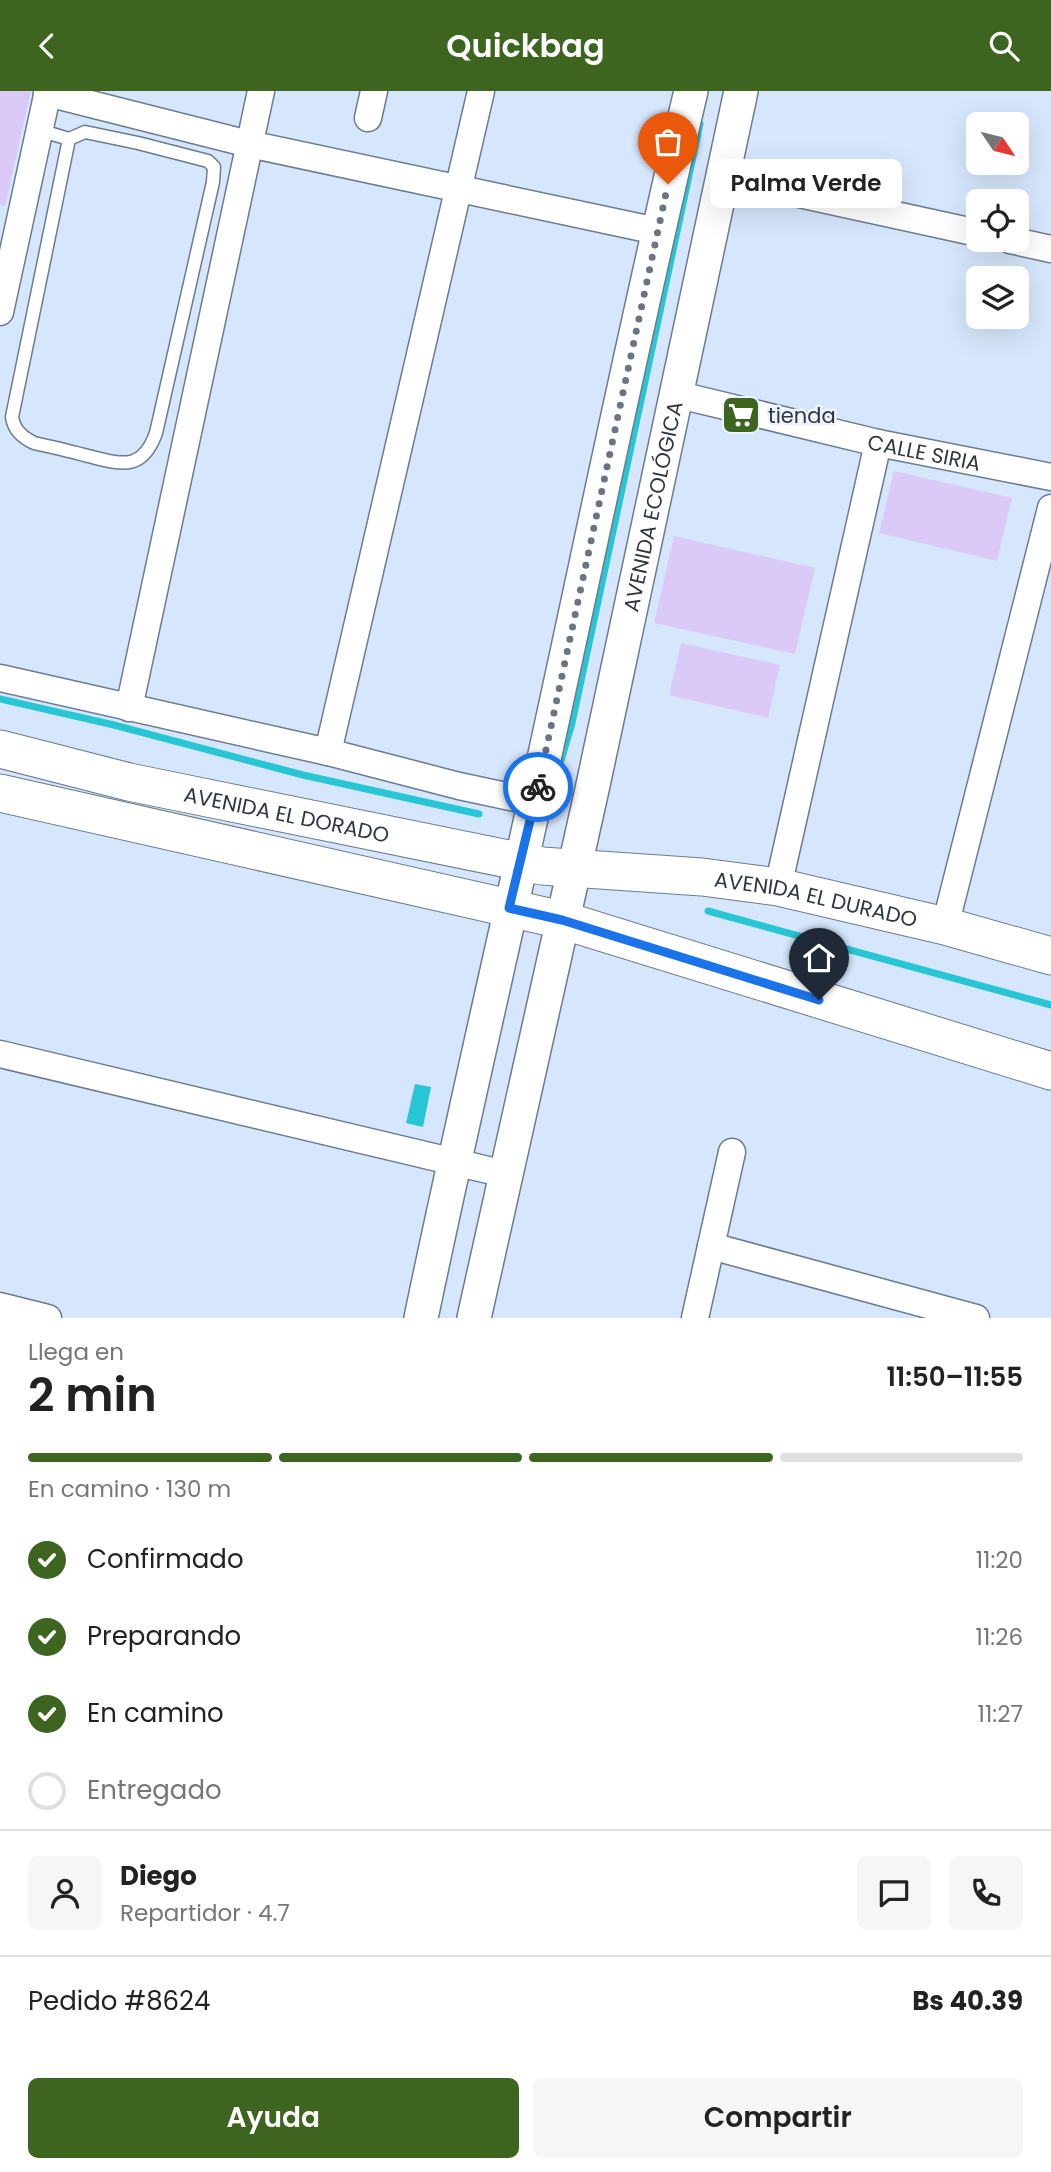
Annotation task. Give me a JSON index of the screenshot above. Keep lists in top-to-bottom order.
{
  "streets": {
    "main road": ["AVENIDA EL DORADO", "AVENIDA EL DURADO"],
    "street": ["CALLE SIRIA", "AVENIDA ECOLÓGICA"]
  },
  "crossings": [
    ["CALLE SIRIA", "AVENIDA ECOLÓGICA"],
    ["AVENIDA ECOLÓGICA", "AVENIDA EL DORADO"],
    ["AVENIDA ECOLÓGICA", "AVENIDA EL DURADO"],
    ["AVENIDA EL DORADO", "AVENIDA EL DURADO"]
  ],
  "places": {
    "other": ["Palma Verde"],
    "supermarket": ["tienda"]
  },
  "north": "bottom right",
  "page": {
    "header": "Quickbag",
    "bubble": "Palma Verde",
    "heading": ["2 min", "Llega en", "11:50–11:55"],
    "panel": [
      "Diego",
      "Repartidor · 4.7",
      "Pedido #8624",
      "Bs 40.39"
    ],
    "bar": "En camino · 130 m",
    "list": [
      ["Confirmado", "11:20"],
      ["Preparando", "11:26"],
      ["En camino", "11:27"],
      "Entregado"
    ],
    "buttons": ["Ayuda", "Compartir"]
  }
}
